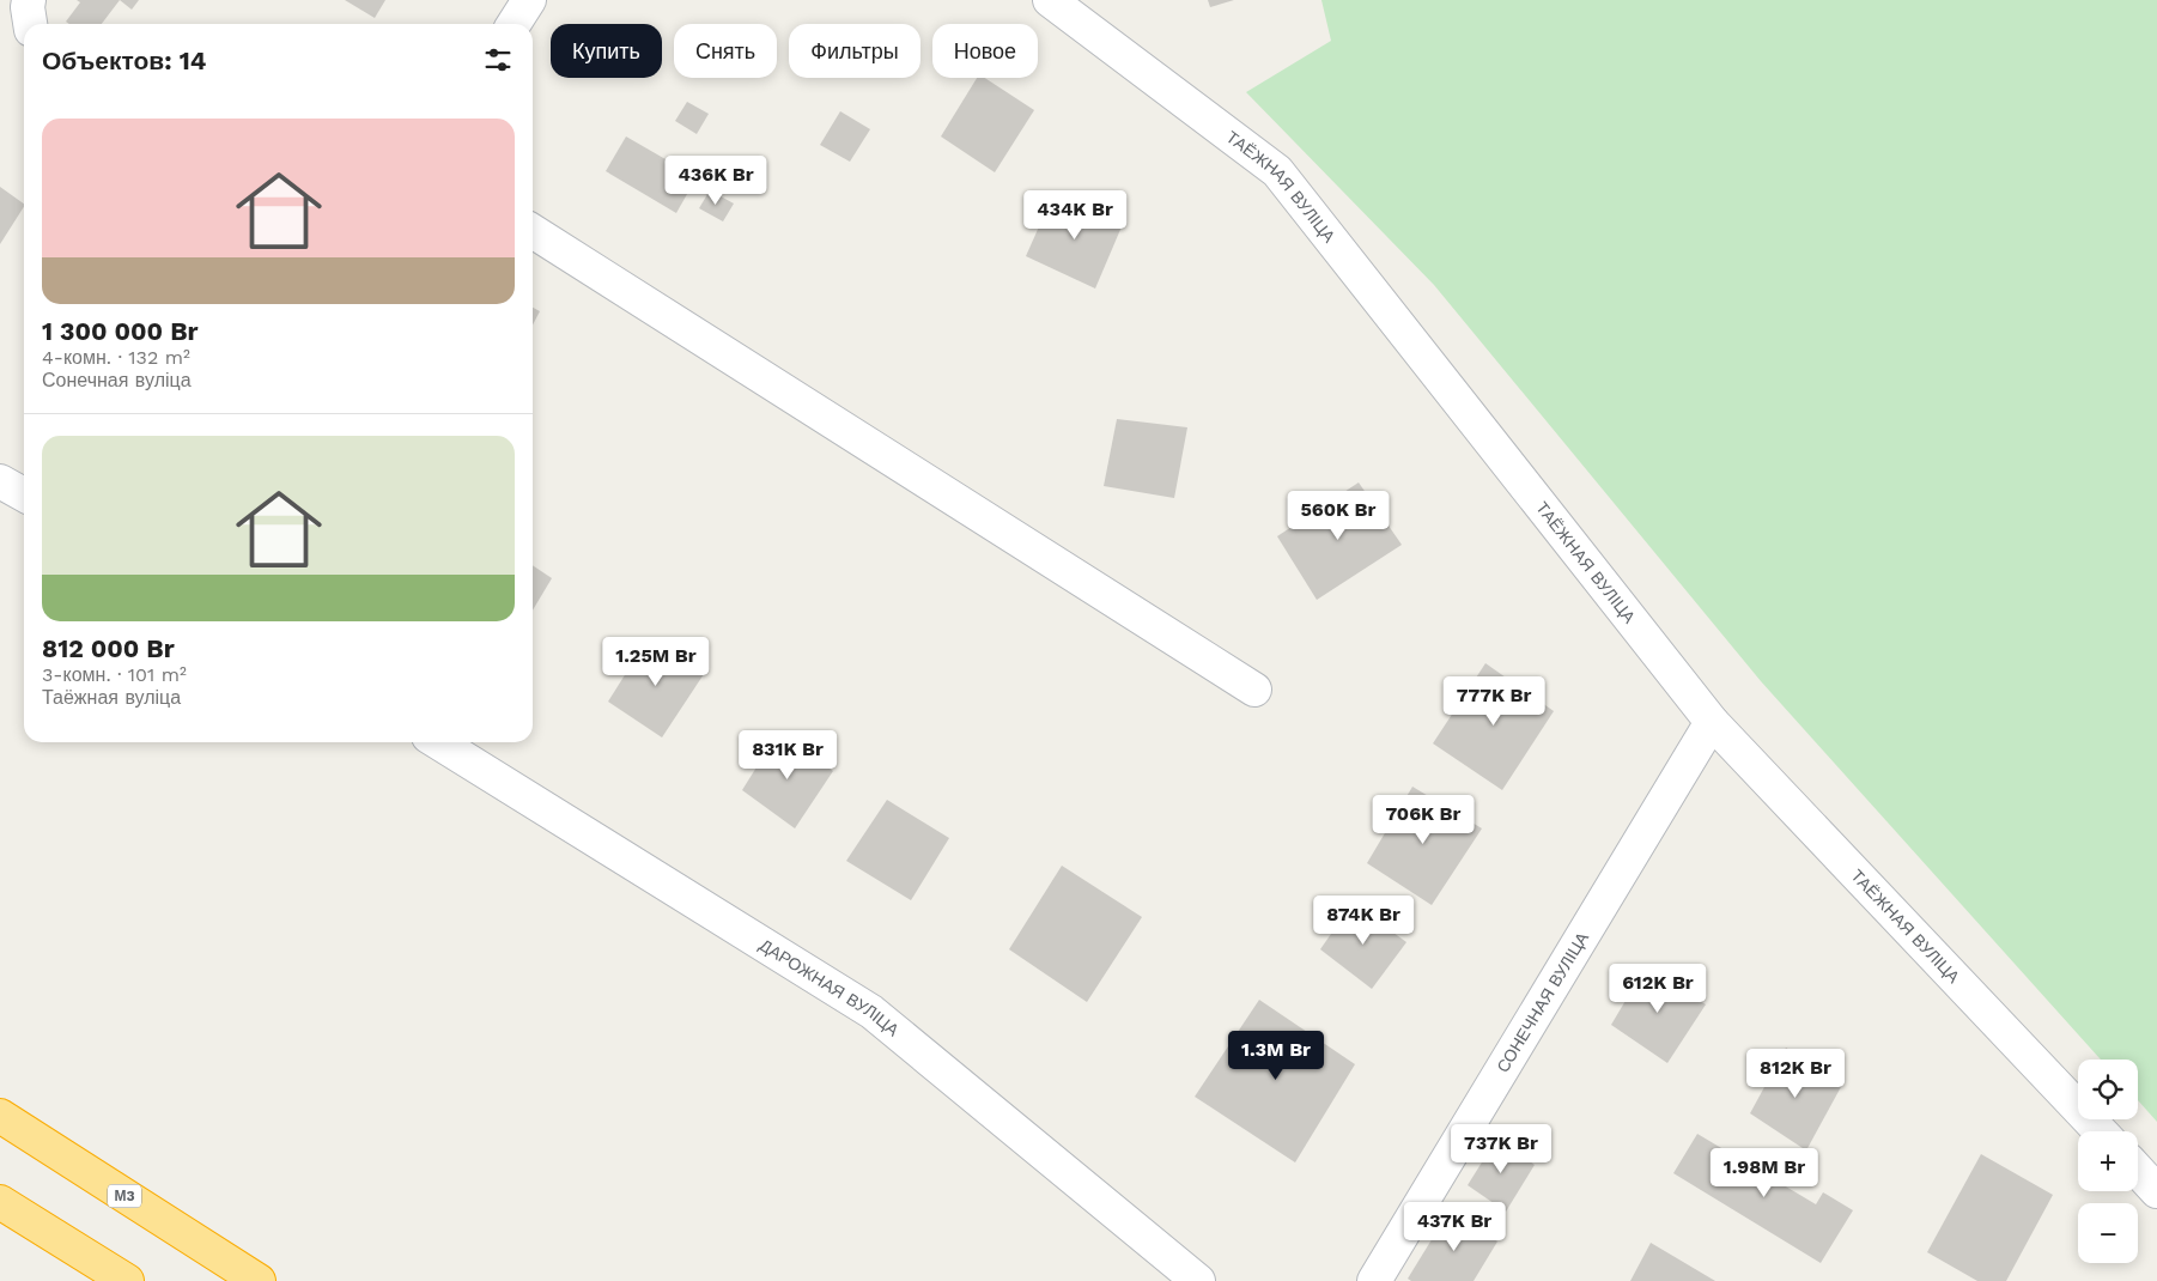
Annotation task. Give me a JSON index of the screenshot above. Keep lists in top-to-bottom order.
{
  "streets": {
    "highway": ["М3"],
    "street": ["ТАЁЖНАЯ ВУЛІЦА", "ДАРОЖНАЯ ВУЛІЦА", "СОНЕЧНАЯ ВУЛІЦА"]
  },
  "crossings": [
    ["ТАЁЖНАЯ ВУЛІЦА", "СОНЕЧНАЯ ВУЛІЦА"]
  ],
  "page": {
    "chip": [
      "Купить",
      "Снять",
      "Фильтры",
      "Новое"
    ],
    "heading": "Объектов: 14",
    "list": [
      {
        "name": "1 300 000 Br",
        "note": "4-комн. · 132 m² · Сонечная вуліца"
      },
      {
        "name": "812 000 Br",
        "note": "3-комн. · 101 m² · Таёжная вуліца"
      }
    ],
    "price": [
      "436K Br",
      "434K Br",
      "560K Br",
      "1.25M Br",
      "777K Br",
      "831K Br",
      "706K Br",
      "874K Br",
      "612K Br",
      "1.3M Br",
      "812K Br",
      "737K Br",
      "1.98M Br",
      "437K Br"
    ],
    "map_buttons": ["+", "−"]
  }
}
